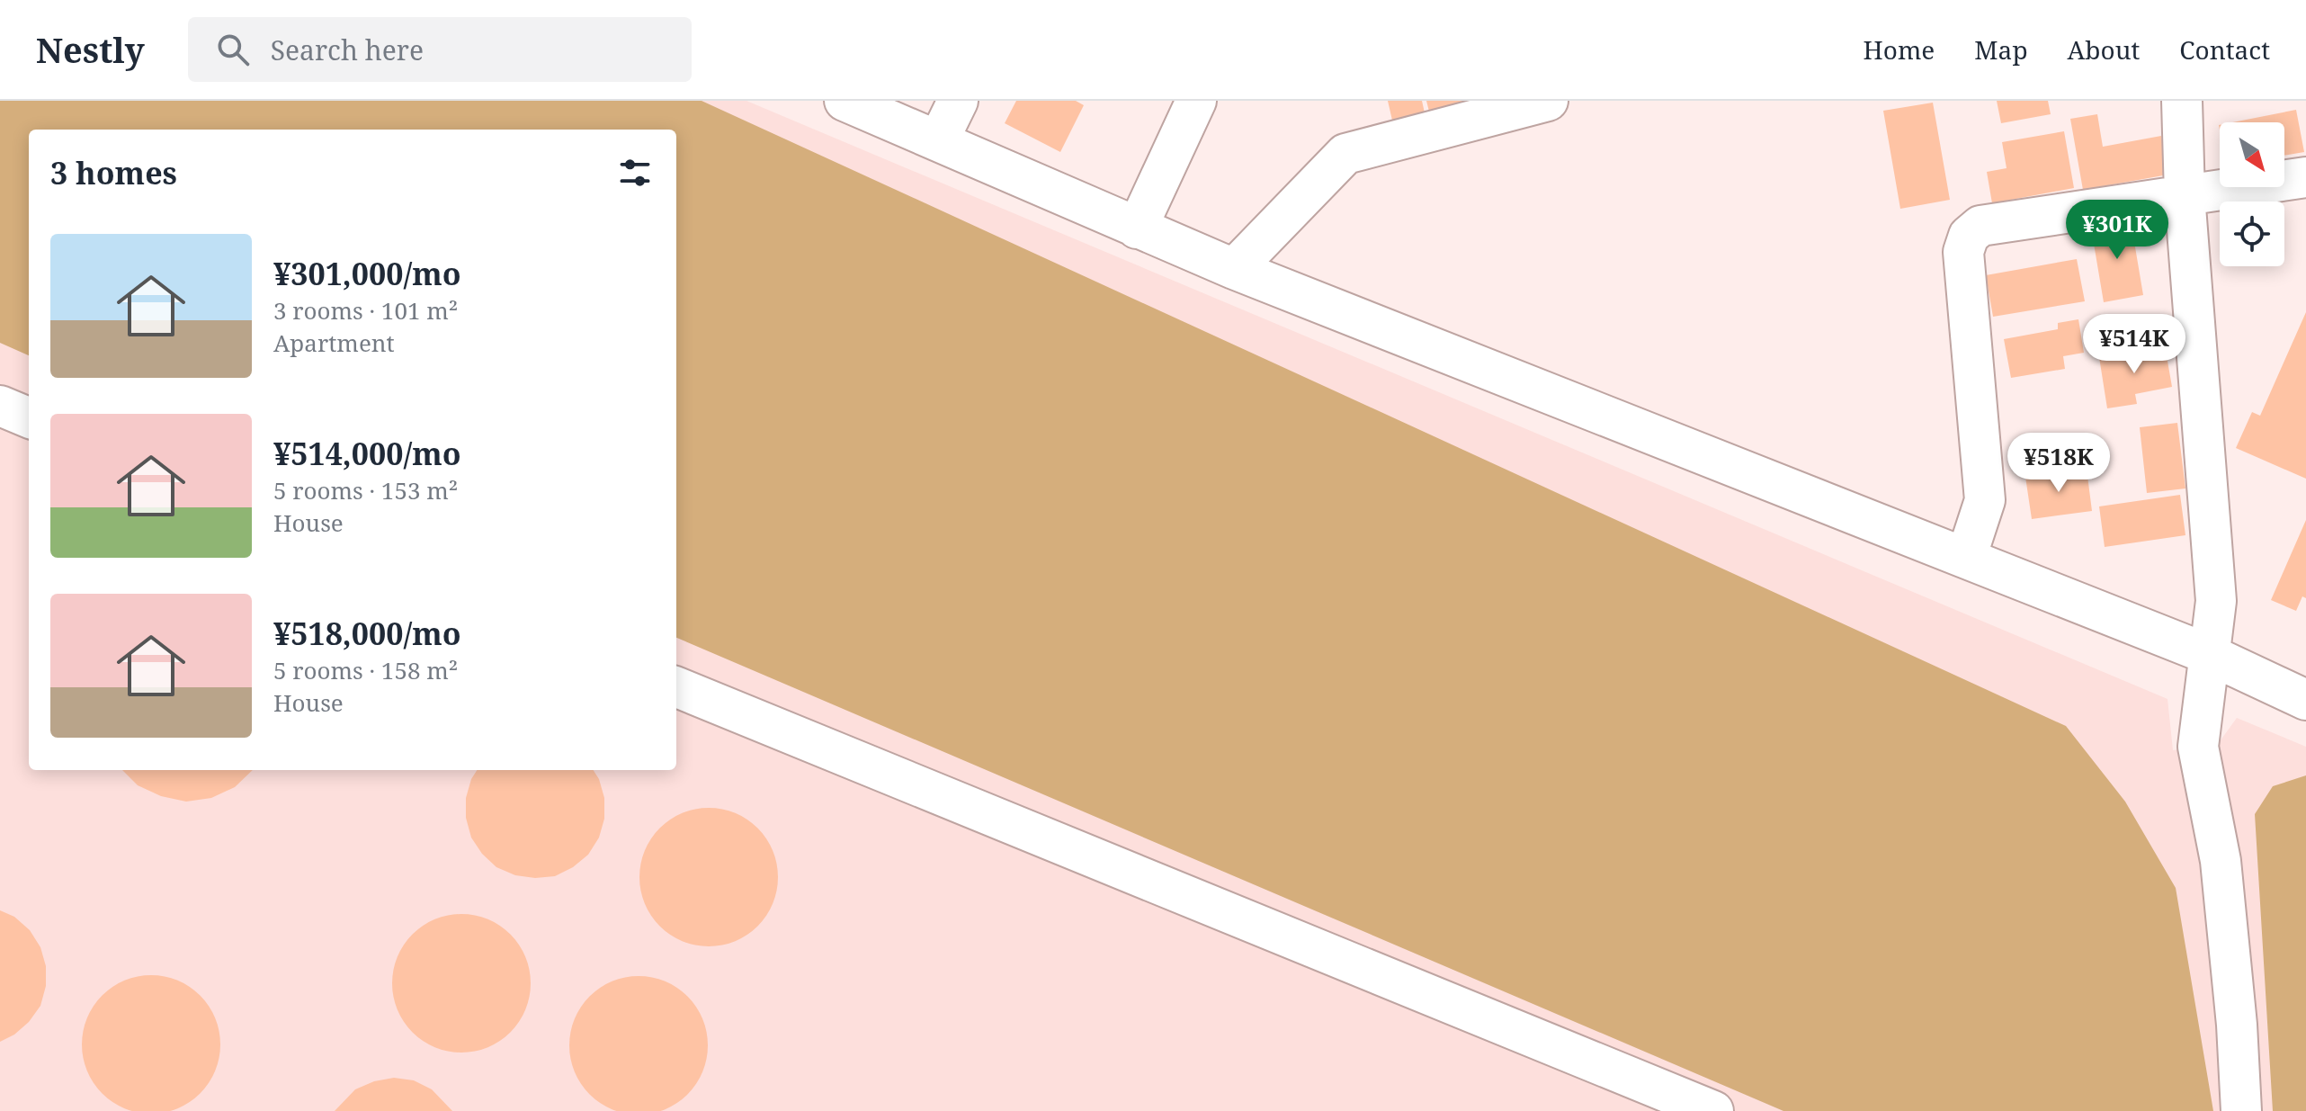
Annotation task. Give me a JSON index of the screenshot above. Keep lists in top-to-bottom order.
{
  "north": "bottom right",
  "page": {
    "header": "Nestly",
    "search": "Search here",
    "nav": [
      "Home",
      "Map",
      "About",
      "Contact"
    ],
    "heading": "3 homes",
    "price": ["¥301K", "¥514K", "¥518K"],
    "list": [
      {
        "name": "¥301,000/mo",
        "note": "3 rooms · 101 m² · Apartment"
      },
      {
        "name": "¥514,000/mo",
        "note": "5 rooms · 153 m² · House"
      },
      {
        "name": "¥518,000/mo",
        "note": "5 rooms · 158 m² · House"
      }
    ]
  }
}
